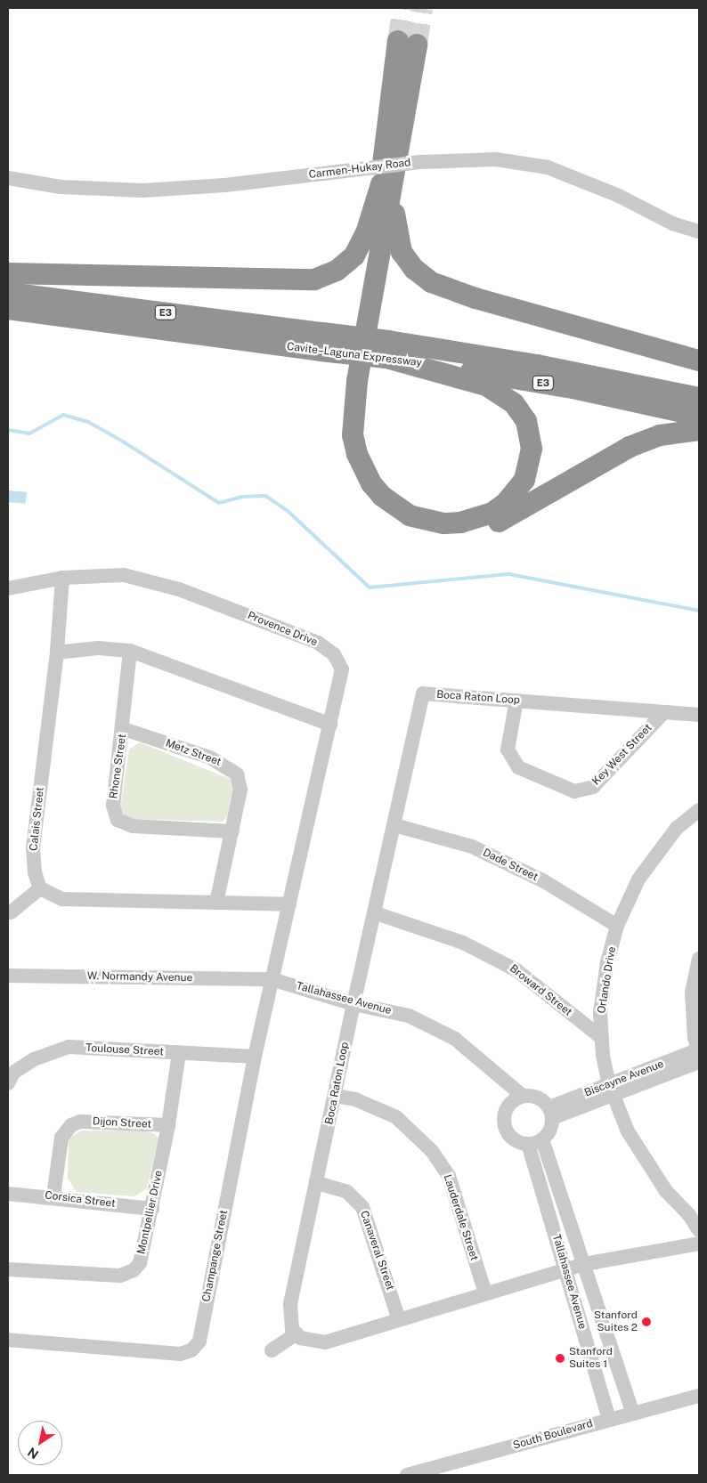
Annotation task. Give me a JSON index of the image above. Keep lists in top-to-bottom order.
{
  "streets": {
    "highway": ["E3", "Cavite–Laguna Expressway"],
    "street": [
      "Carmen-Hukay Road",
      "Provence Drive",
      "Boca Raton Loop",
      "Metz Street",
      "Key West Street",
      "Rhone Street",
      "Calais Street",
      "Dade Street",
      "W. Normandy Avenue",
      "Orlando Drive",
      "Broward Street",
      "Tallahassee Avenue",
      "Toulouse Street",
      "Biscayne Avenue",
      "Dijon Street",
      "Corsica Street",
      "Montpellier Drive",
      "Lauderdale Street",
      "Canaveral Street",
      "Champange Street",
      "South Boulevard"
    ]
  },
  "crossings": [
    ["Provence Drive", "Calais Street"],
    ["Provence Drive", "W. Normandy Avenue"],
    ["Provence Drive", "Tallahassee Avenue"],
    ["Provence Drive", "Champange Street"],
    ["Boca Raton Loop", "Key West Street"],
    ["Boca Raton Loop", "Dade Street"],
    ["Boca Raton Loop", "Broward Street"],
    ["Boca Raton Loop", "Tallahassee Avenue"],
    ["Boca Raton Loop", "Lauderdale Street"],
    ["Boca Raton Loop", "Canaveral Street"],
    ["Metz Street", "Rhone Street"],
    ["Dade Street", "Orlando Drive"],
    ["W. Normandy Avenue", "Tallahassee Avenue"],
    ["W. Normandy Avenue", "Champange Street"],
    ["Orlando Drive", "Broward Street"],
    ["Orlando Drive", "Biscayne Avenue"],
    ["Tallahassee Avenue", "Biscayne Avenue"],
    ["Tallahassee Avenue", "Champange Street"],
    ["Tallahassee Avenue", "South Boulevard"],
    ["Toulouse Street", "Montpellier Drive"],
    ["Toulouse Street", "Champange Street"],
    ["Dijon Street", "Corsica Street"],
    ["Dijon Street", "Montpellier Drive"],
    ["Corsica Street", "Montpellier Drive"]
  ],
  "places": ["Stanford Suites 2", "Stanford Suites 1"],
  "north": "bottom left"
}
